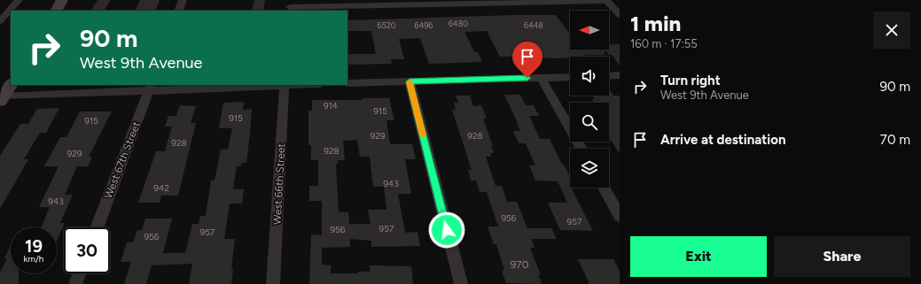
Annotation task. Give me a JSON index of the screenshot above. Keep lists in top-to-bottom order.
{
  "streets": {
    "street": ["West 67th Street", "West 66th Street"]
  },
  "house_numbers": [
    "6480",
    "6520",
    "6496",
    "6448",
    "914",
    "915",
    "915",
    "915",
    "929",
    "928",
    "928",
    "928",
    "929",
    "943",
    "942",
    "943",
    "956",
    "957",
    "957",
    "956",
    "957",
    "956",
    "970"
  ],
  "north": "left",
  "page": {
    "heading": ["1 min", "160 m · 17:55"],
    "turn": ["90 m", "West 9th Avenue"],
    "list": [
      {
        "name": "Turn right",
        "note": "West 9th Avenue",
        "value": "90 m"
      },
      {
        "name": "Arrive at destination",
        "value": "70 m"
      }
    ],
    "speed": "19 km/h",
    "limit": "30",
    "buttons": ["Exit", "Share"]
  }
}
